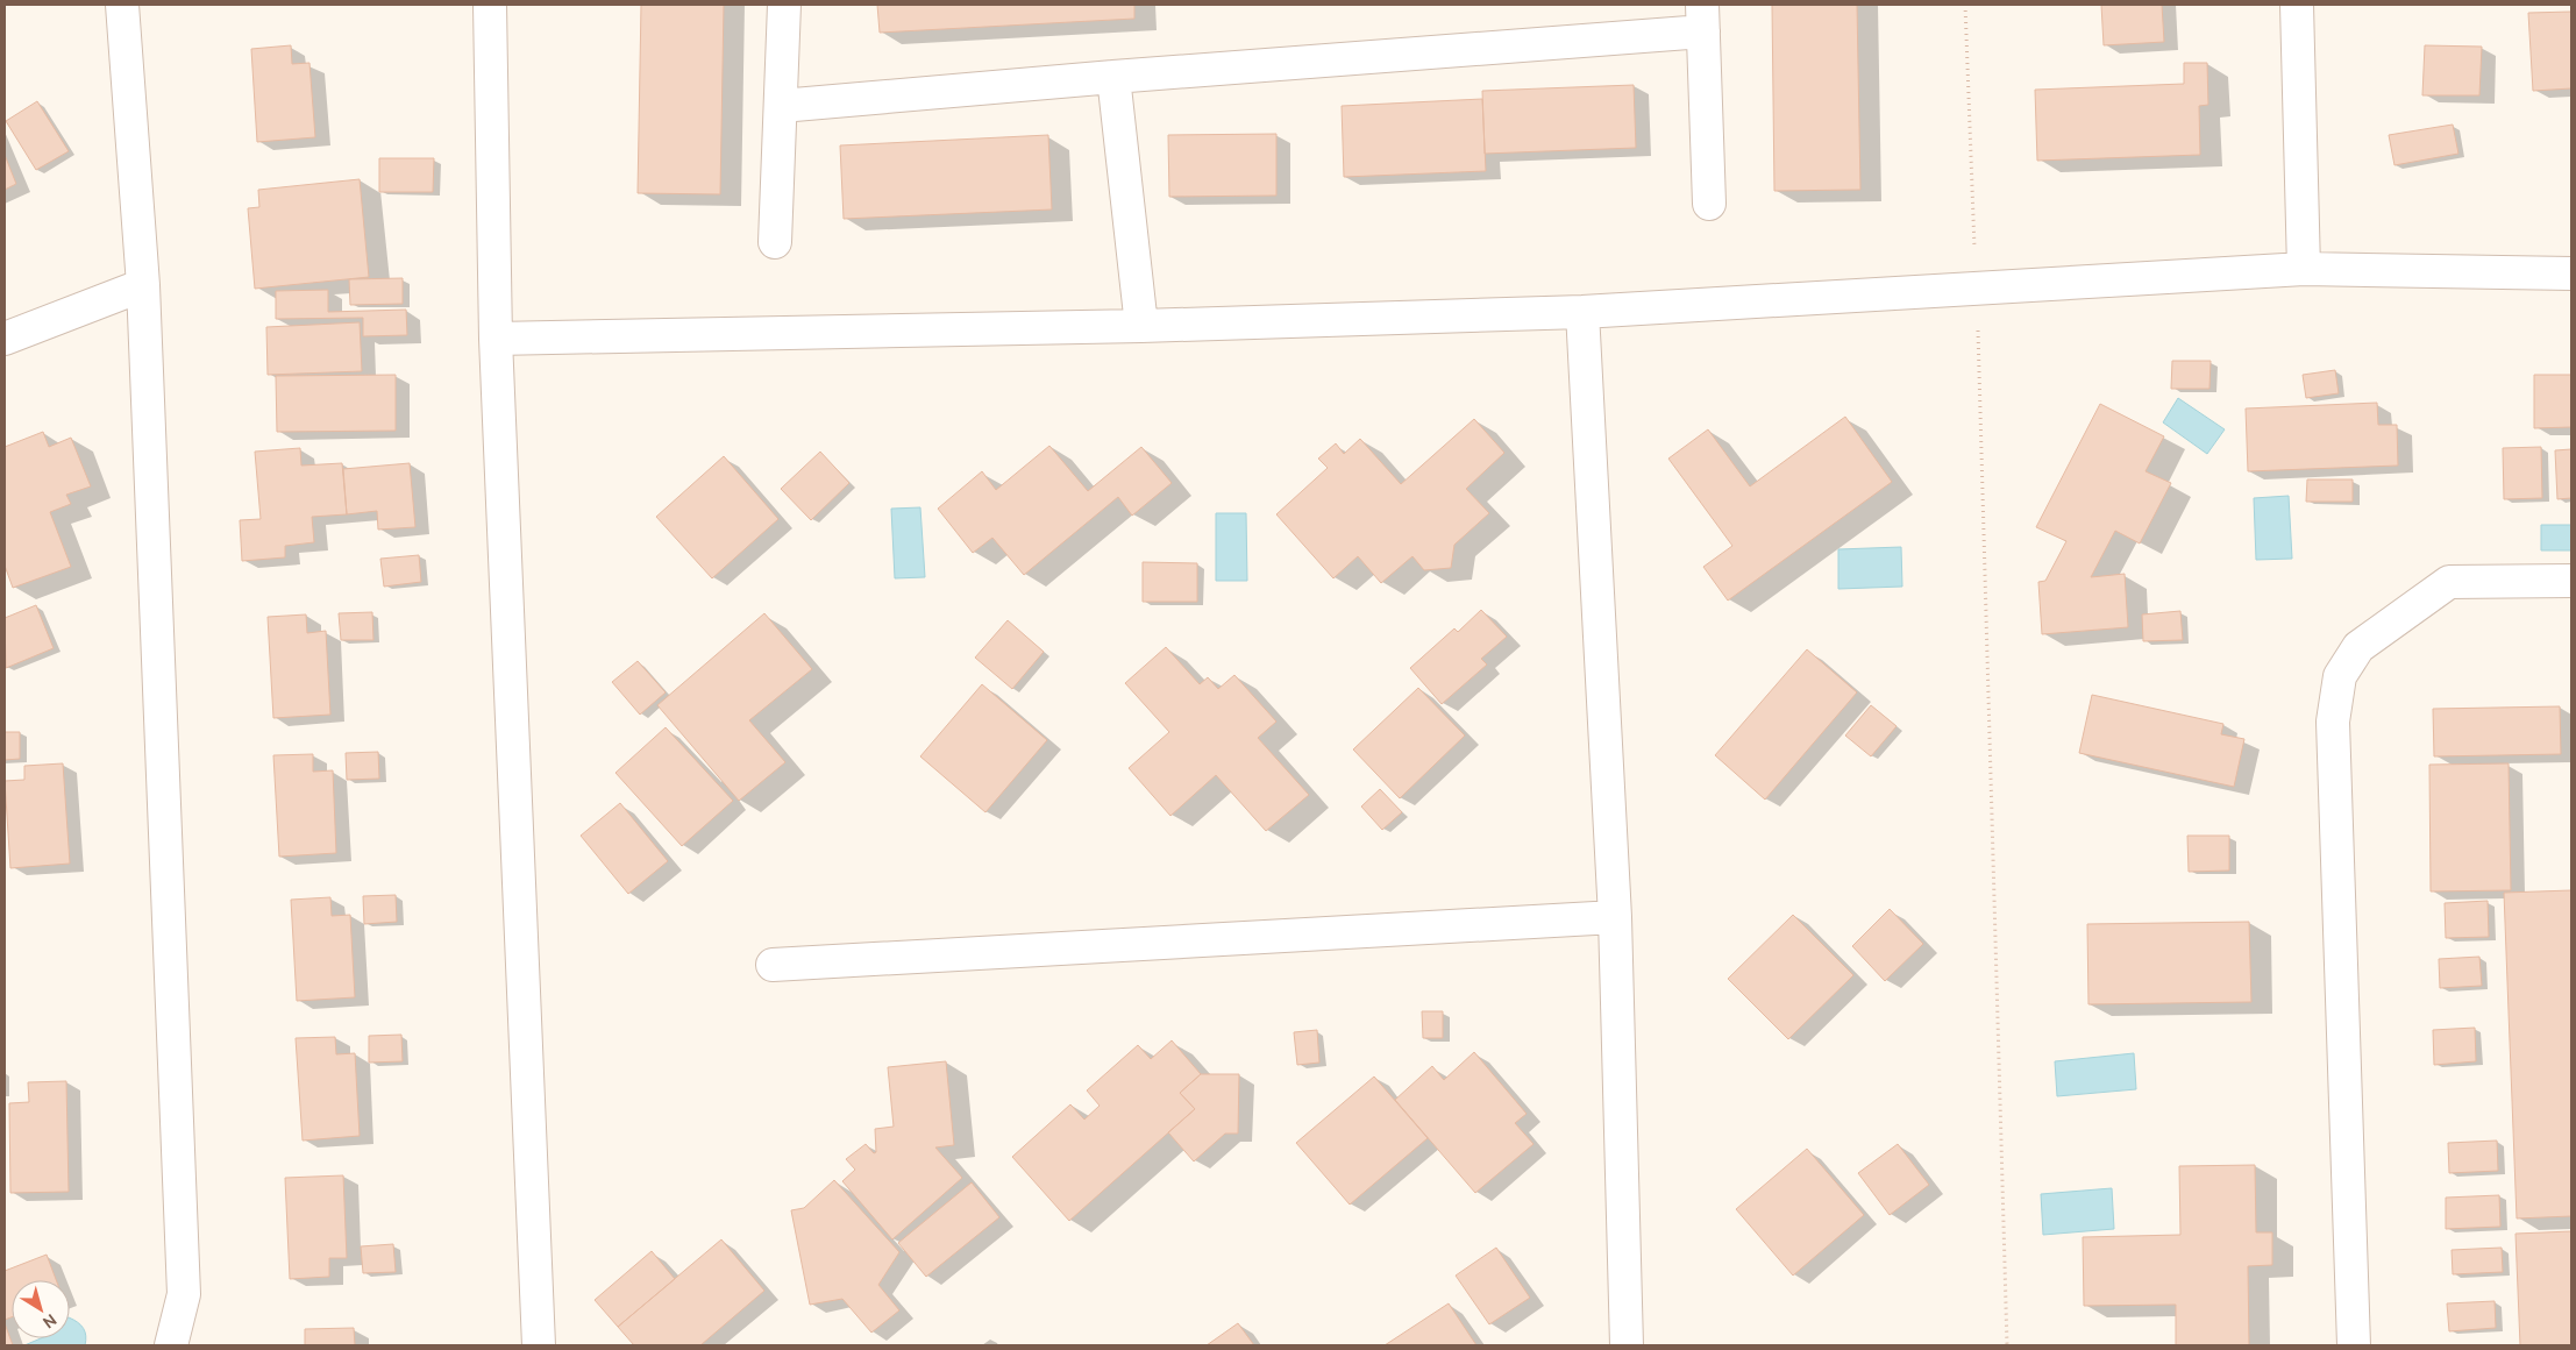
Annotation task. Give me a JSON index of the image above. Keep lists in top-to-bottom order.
{
  "north": "bottom right"
}
